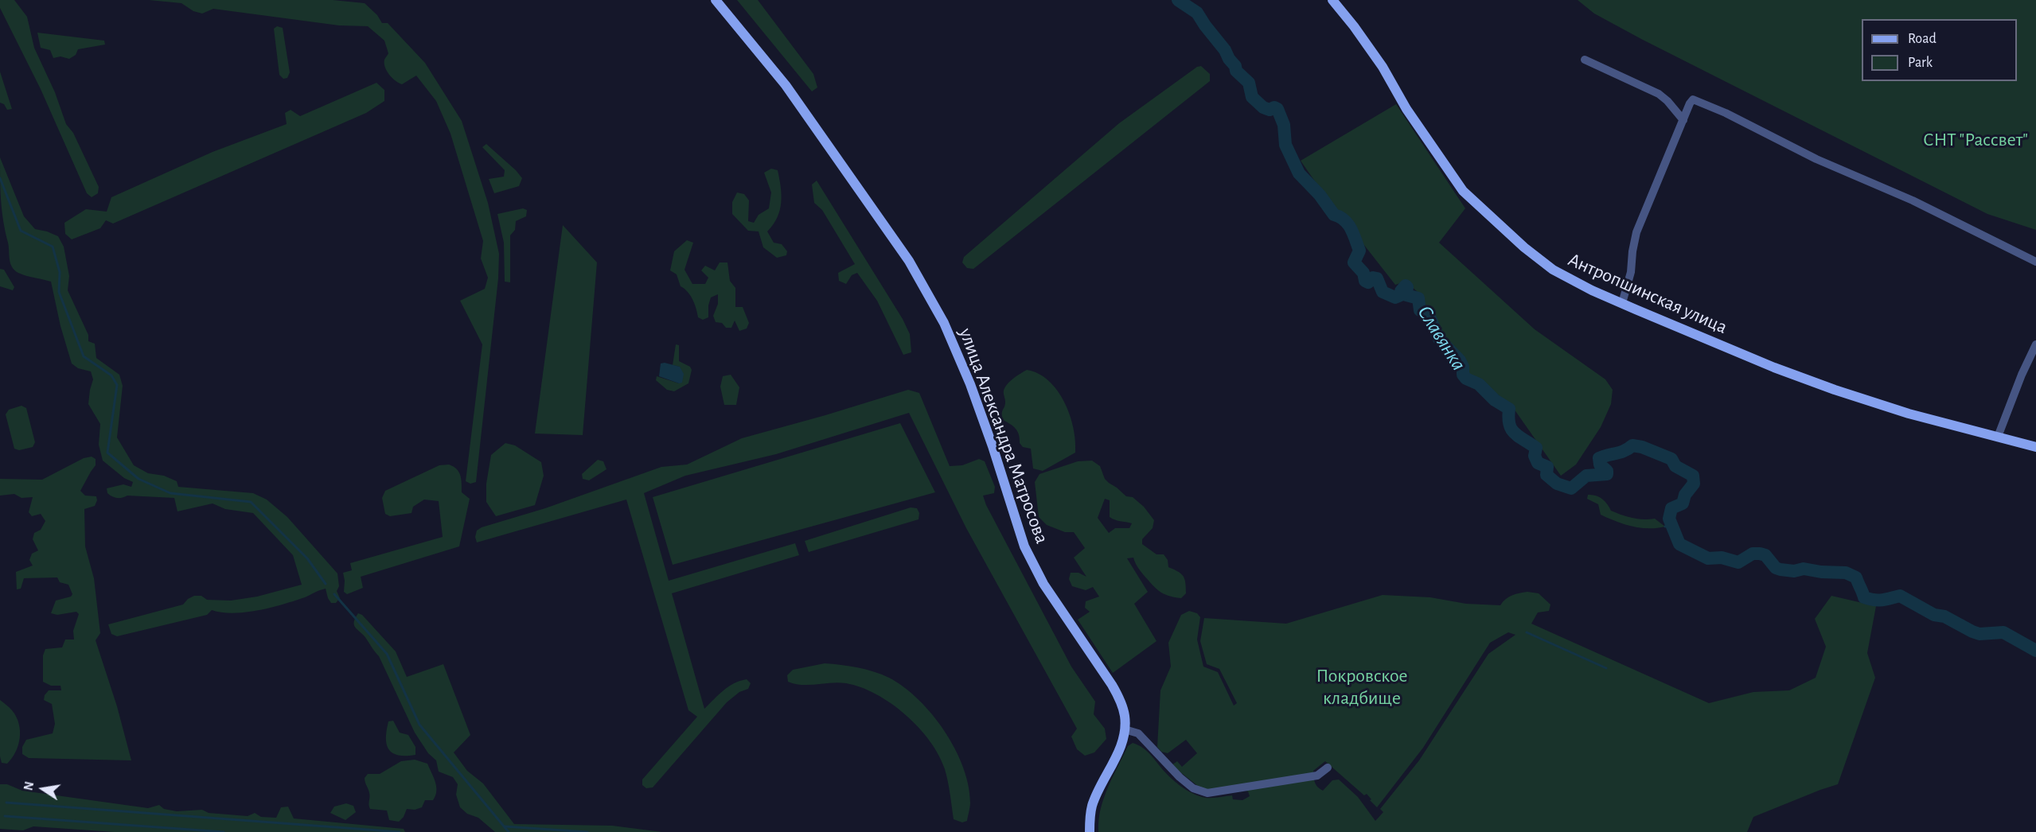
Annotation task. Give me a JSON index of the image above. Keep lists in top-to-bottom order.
{
  "streets": {
    "main road": ["Антропшинская улица", "улица Александра Матросова"]
  },
  "water": ["Славянка"],
  "parks": ["СНТ \"Рассвет\"", "Покровское кладбище"],
  "legend": ["Road", "Park"],
  "north": "left"
}
